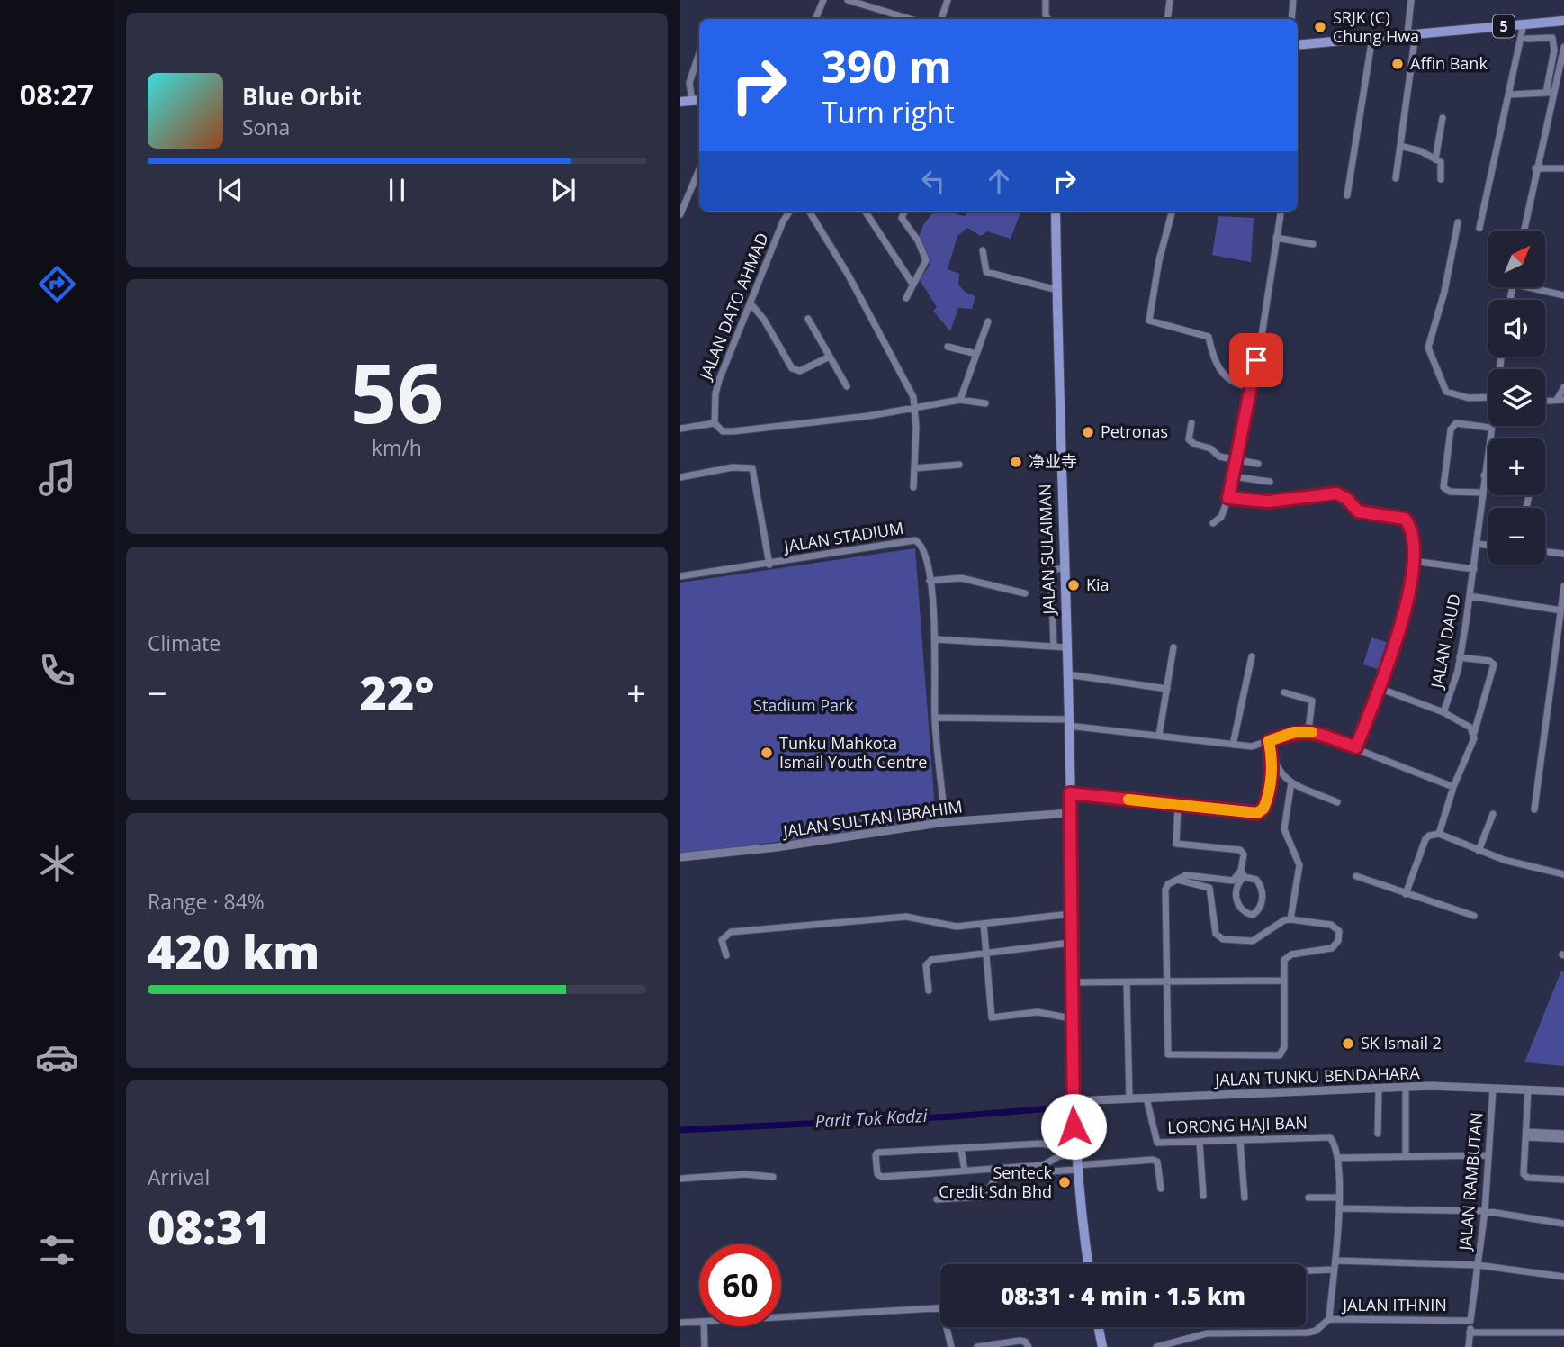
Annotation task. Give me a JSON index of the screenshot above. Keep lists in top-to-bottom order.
{
  "streets": {
    "main road": ["5", "JALAN SULAIMAN"],
    "street": [
      "JALAN DATO AHMAD",
      "JALAN STADIUM",
      "JALAN DAUD",
      "JALAN SULTAN IBRAHIM",
      "JALAN TUNKU BENDAHARA",
      "LORONG HAJI BAN",
      "JALAN RAMBUTAN",
      "JALAN ITHNIN"
    ]
  },
  "crossings": [
    ["JALAN STADIUM", "JALAN SULTAN IBRAHIM"],
    ["JALAN SULAIMAN", "JALAN SULTAN IBRAHIM"],
    ["JALAN SULAIMAN", "JALAN TUNKU BENDAHARA"],
    ["JALAN TUNKU BENDAHARA", "LORONG HAJI BAN"],
    ["JALAN TUNKU BENDAHARA", "JALAN RAMBUTAN"]
  ],
  "water": ["Parit Tok Kadzi"],
  "parks": ["Stadium Park"],
  "places": [
    "SRJK (C) Chung Hwa",
    "Affin Bank",
    "Petronas",
    "净业寺",
    "Kia",
    "Tunku Mahkota Ismail Youth Centre",
    "SK Ismail 2",
    "Senteck Credit Sdn Bhd"
  ],
  "north": "top right",
  "page": {
    "tabs": "08:27",
    "turn": ["390 m", "Turn right"],
    "song": ["Blue Orbit", "Sona"],
    "map_buttons": ["+", "−"],
    "tile": [
      ["56", "km/h"],
      "Climate",
      ["Range · 84%", "420 km"],
      ["Arrival", "08:31"]
    ],
    "heat": ["−", "22°", "+"],
    "limit": "60",
    "trip": "08:31 · 4 min · 1.5 km"
  }
}
